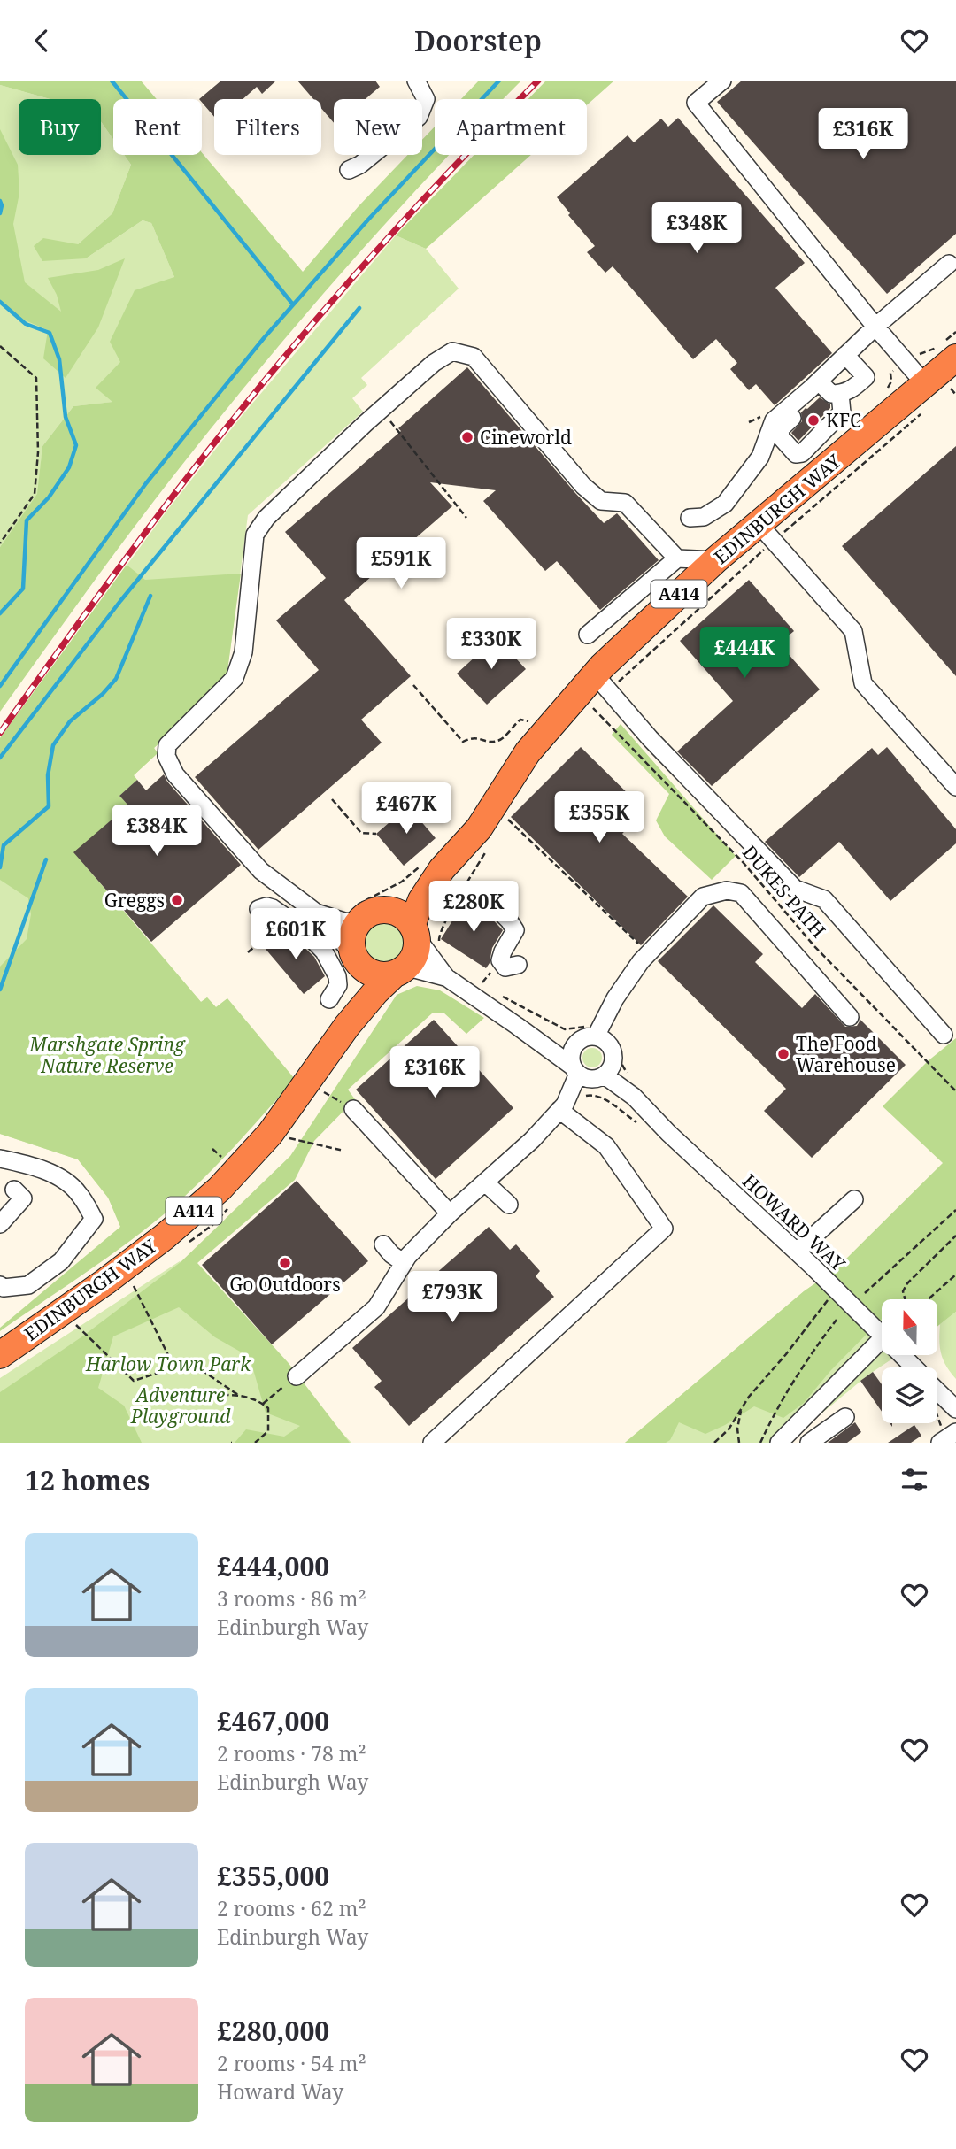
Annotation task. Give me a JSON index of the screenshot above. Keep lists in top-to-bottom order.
{
  "streets": {
    "highway": ["EDINBURGH WAY", "A414"],
    "street": ["HOWARD WAY"],
    "path": ["DUKES PATH"]
  },
  "parks": ["Marshgate Spring Nature Reserve", "Harlow Town Park", "Adventure Playground"],
  "places": [
    "KFC",
    "Cineworld",
    "Greggs",
    "The Food Warehouse",
    "Go Outdoors"
  ],
  "north": "top",
  "page": {
    "header": "Doorstep",
    "chip": [
      "Buy",
      "Rent",
      "Filters",
      "New",
      "Apartment"
    ],
    "price": [
      "£316K",
      "£348K",
      "£591K",
      "£330K",
      "£444K",
      "£467K",
      "£355K",
      "£384K",
      "£280K",
      "£601K",
      "£316K",
      "£793K"
    ],
    "heading": "12 homes",
    "list": [
      {
        "name": "£444,000",
        "note": "3 rooms · 86 m² · Edinburgh Way"
      },
      {
        "name": "£467,000",
        "note": "2 rooms · 78 m² · Edinburgh Way"
      },
      {
        "name": "£355,000",
        "note": "2 rooms · 62 m² · Edinburgh Way"
      },
      {
        "name": "£280,000",
        "note": "2 rooms · 54 m² · Howard Way"
      }
    ]
  }
}
